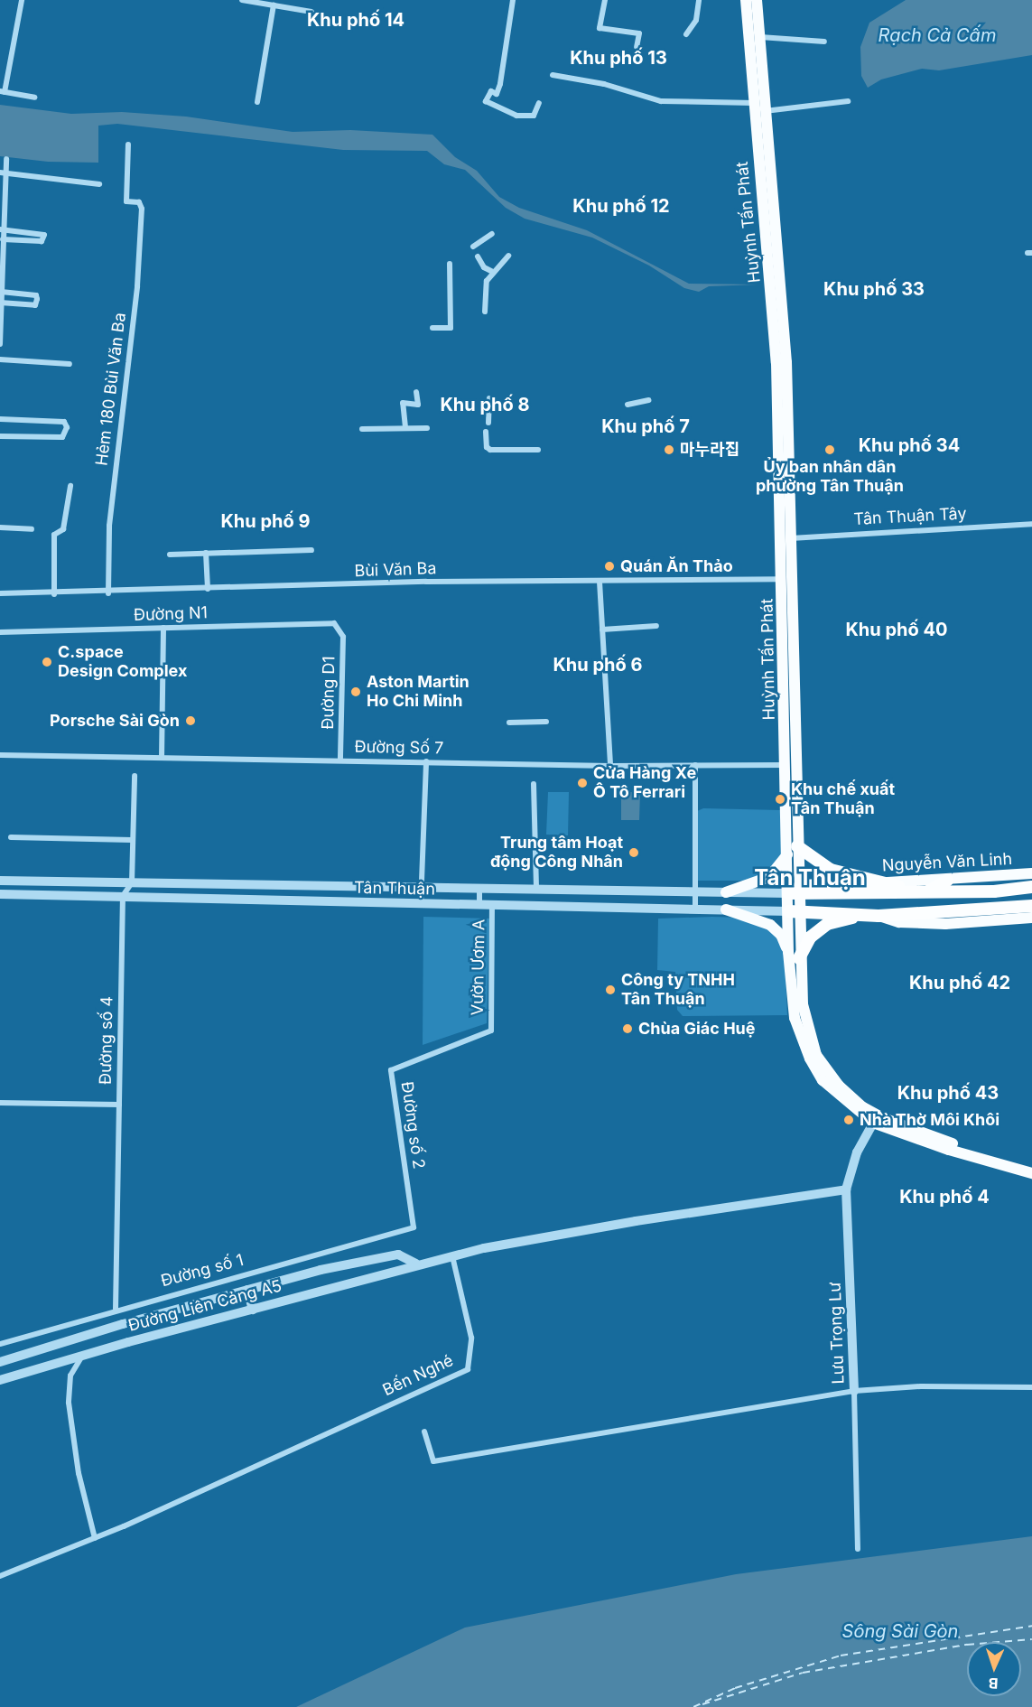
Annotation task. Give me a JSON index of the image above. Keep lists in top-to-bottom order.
{
  "streets": {
    "highway": ["Nguyễn Văn Linh"],
    "main road": ["Huỳnh Tấn Phát"],
    "street": [
      "Hẻm 180 Bùi Văn Ba",
      "Tân Thuận Tây",
      "Bùi Văn Ba",
      "Đường N1",
      "Đường D1",
      "Đường Số 7",
      "Tân Thuận",
      "Vườn Ươm A",
      "Đường số 4",
      "Đường số 2",
      "Đường số 1",
      "Đường Liên Cảng A5",
      "Lưu Trọng Lư",
      "Bến Nghé"
    ]
  },
  "crossings": [
    ["Huỳnh Tấn Phát", "Tân Thuận Tây"],
    ["Huỳnh Tấn Phát", "Bùi Văn Ba"],
    ["Huỳnh Tấn Phát", "Đường Số 7"],
    ["Huỳnh Tấn Phát", "Nguyễn Văn Linh"],
    ["Huỳnh Tấn Phát", "Tân Thuận"],
    ["Huỳnh Tấn Phát", "Lưu Trọng Lư"],
    ["Hẻm 180 Bùi Văn Ba", "Bùi Văn Ba"],
    ["Đường N1", "Đường D1"],
    ["Đường D1", "Đường Số 7"],
    ["Nguyễn Văn Linh", "Tân Thuận"],
    ["Tân Thuận", "Vườn Ươm A"],
    ["Tân Thuận", "Đường số 4"],
    ["Vườn Ươm A", "Đường số 2"],
    ["Đường số 4", "Đường số 1"],
    ["Đường số 2", "Đường số 1"],
    ["Đường Liên Cảng A5", "Bến Nghé"]
  ],
  "districts": [
    "Khu phố 14",
    "Khu phố 13",
    "Khu phố 12",
    "Khu phố 33",
    "Khu phố 8",
    "Khu phố 7",
    "Khu phố 34",
    "Khu phố 9",
    "Khu phố 40",
    "Khu phố 6",
    "Tân Thuận",
    "Khu phố 42",
    "Khu phố 43",
    "Khu phố 4"
  ],
  "water": ["Rạch Cả Cấm", "Sông Sài Gòn"],
  "places": [
    "마누라집",
    "Ủy ban nhân dân phường Tân Thuận",
    "Quán Ăn Thảo",
    "C.space Design Complex",
    "Aston Martin Ho Chi Minh",
    "Porsche Sài Gòn",
    "Cửa Hàng Xe Ô Tô Ferrari",
    "Khu chế xuất Tân Thuận",
    "Trung tâm Hoạt động Công Nhân",
    "Công ty TNHH Tân Thuận",
    "Chùa Giác Huệ",
    "Nhà Thờ Môi Khôi"
  ],
  "north": "bottom"
}
